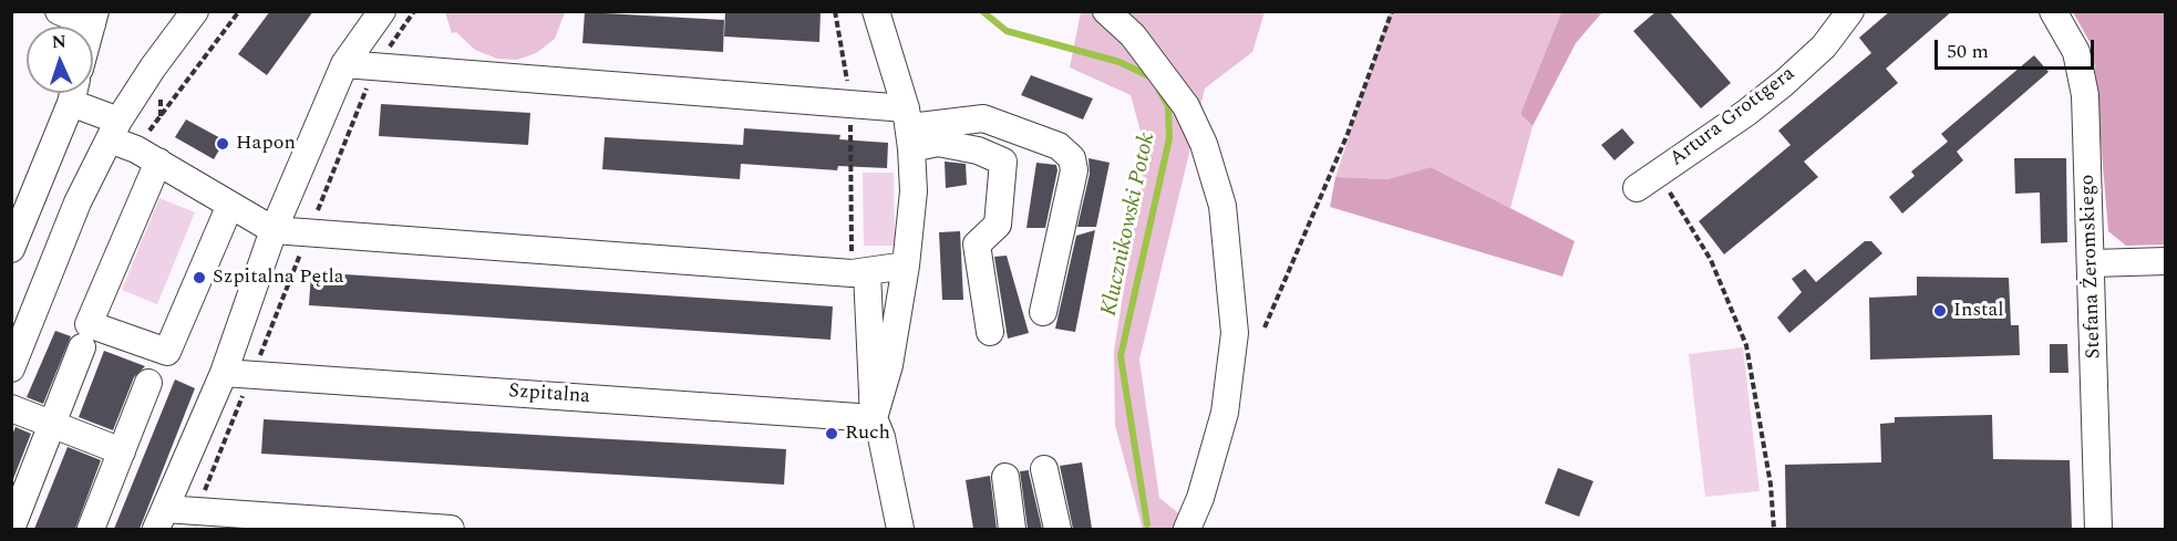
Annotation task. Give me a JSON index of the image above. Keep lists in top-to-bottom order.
{
  "streets": {
    "street": ["Artura Grottgera", "Stefana Żeromskiego", "Szpitalna"]
  },
  "water": ["Klucznikowski Potok"],
  "places": [
    "Hapon",
    "Szpitalna Pętla",
    "Instal",
    "Ruch"
  ],
  "scale_bar": "50 m",
  "north": "top"
}
